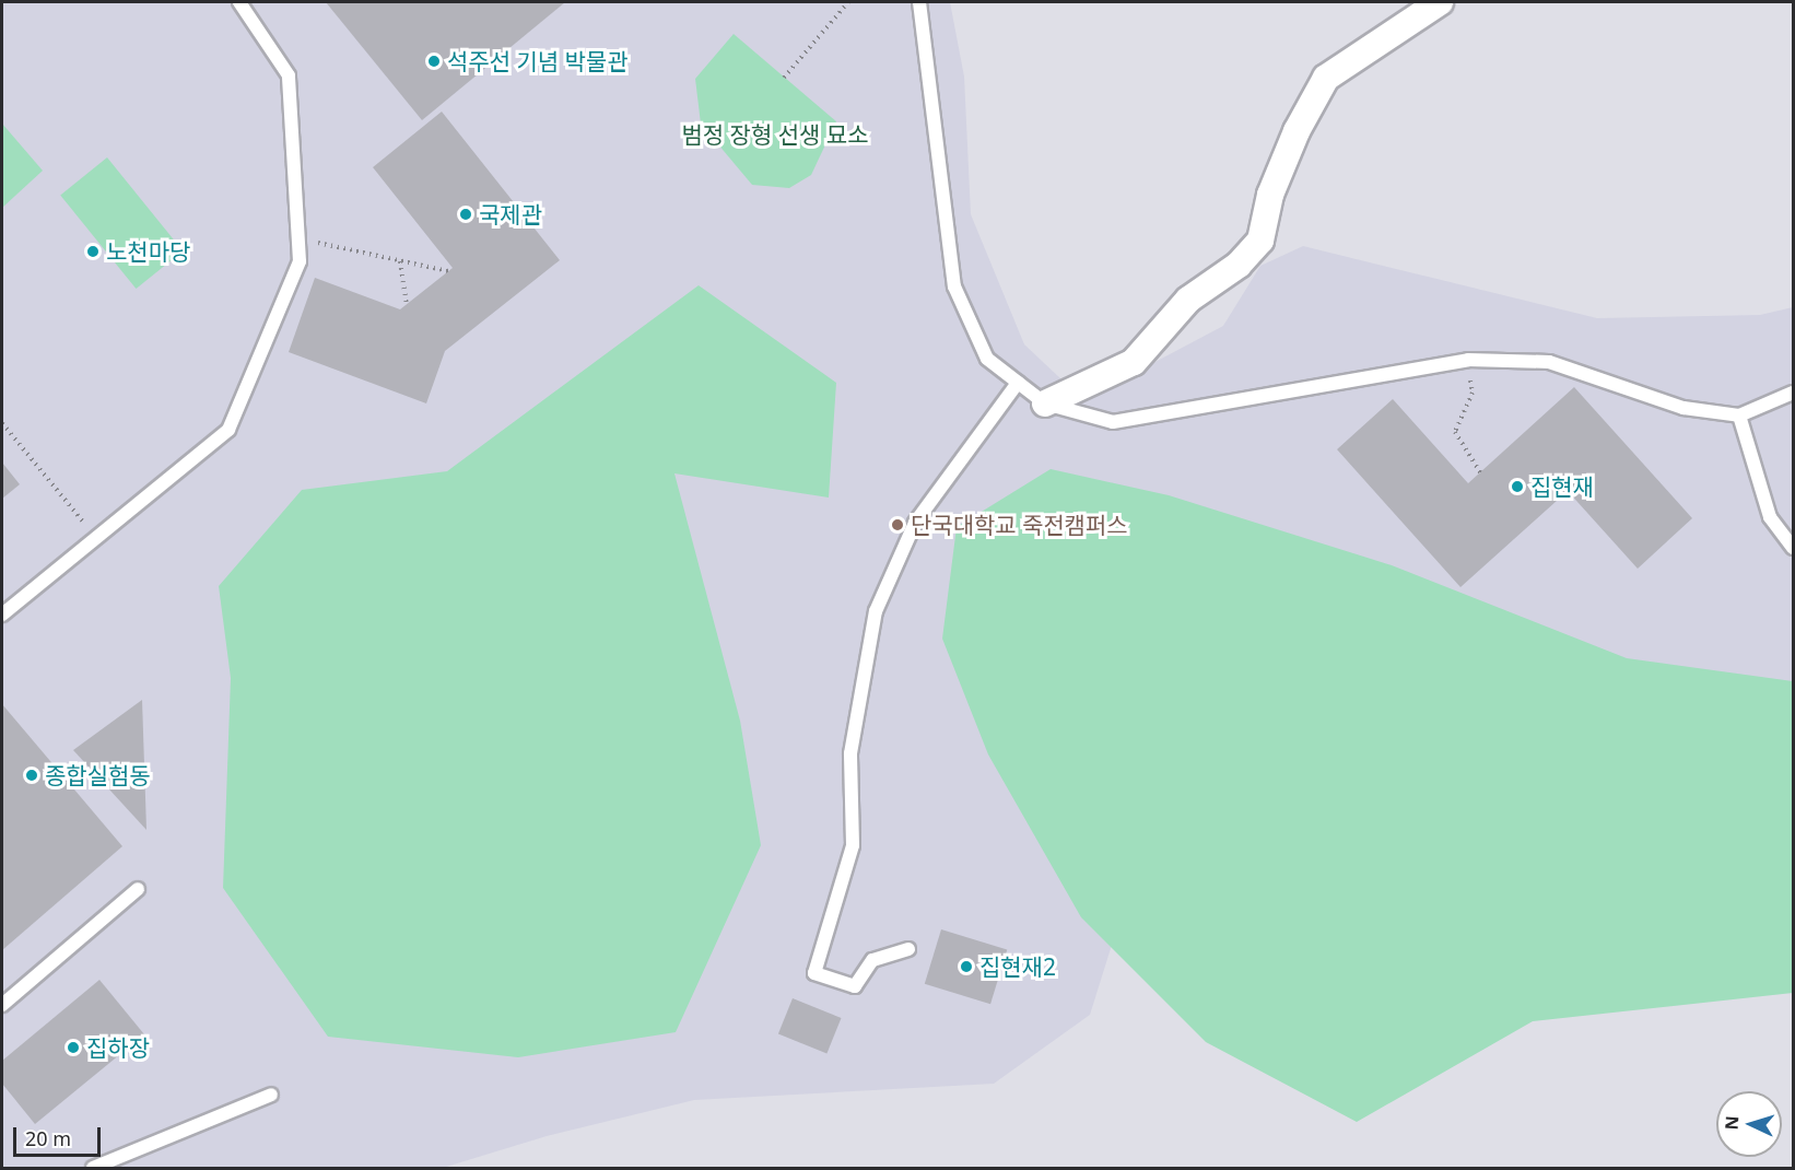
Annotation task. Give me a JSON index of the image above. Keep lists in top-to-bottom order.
{
  "parks": ["범정 장형 선생 묘소"],
  "places": [
    "석주선 기념 박물관",
    "국제관",
    "노천마당",
    "집현재",
    "단국대학교 죽전캠퍼스",
    "종합실험동",
    "집현재2",
    "집하장"
  ],
  "scale_bar": "20 m",
  "north": "left"
}
